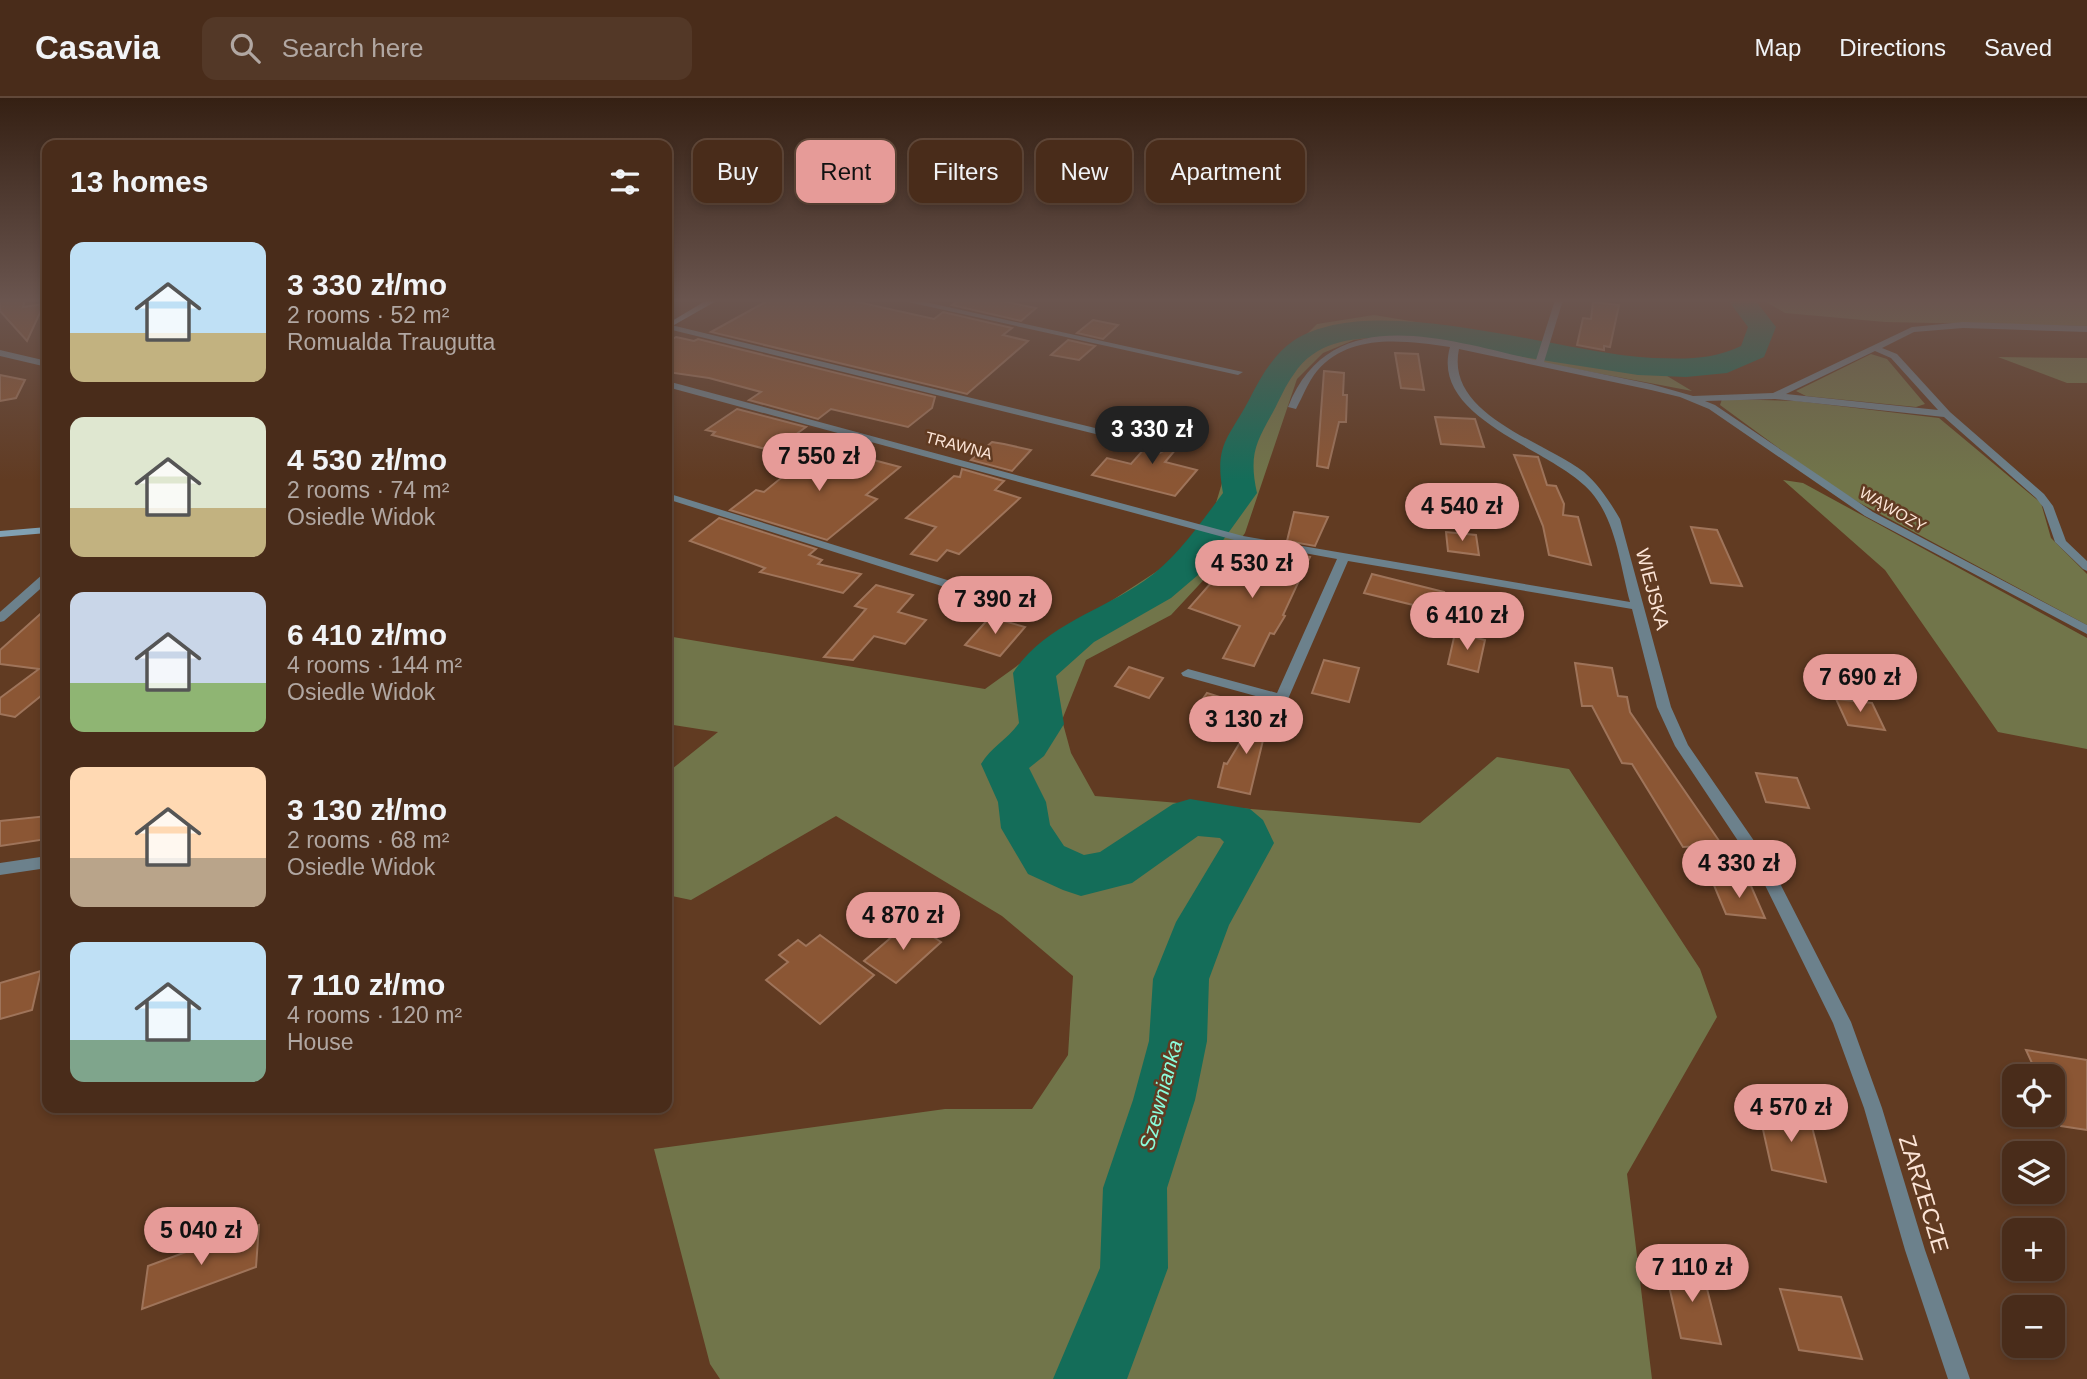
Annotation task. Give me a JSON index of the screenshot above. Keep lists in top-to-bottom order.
{
  "streets": {
    "street": [
      "TRAWNA",
      "WĄWOZY",
      "WIEJSKA",
      "ZARZECZE"
    ]
  },
  "crossings": [
    ["TRAWNA", "WIEJSKA"],
    ["WIEJSKA", "ZARZECZE"]
  ],
  "water": ["Szewnianka"],
  "page": {
    "header": "Casavia",
    "search": "Search here",
    "nav": ["Map", "Directions", "Saved"],
    "chip": [
      "Buy",
      "Rent",
      "Filters",
      "New",
      "Apartment"
    ],
    "heading": "13 homes",
    "list": [
      {
        "name": "3 330 zł/mo",
        "note": "2 rooms · 52 m² · Romualda Traugutta"
      },
      {
        "name": "4 530 zł/mo",
        "note": "2 rooms · 74 m² · Osiedle Widok"
      },
      {
        "name": "6 410 zł/mo",
        "note": "4 rooms · 144 m² · Osiedle Widok"
      },
      {
        "name": "3 130 zł/mo",
        "note": "2 rooms · 68 m² · Osiedle Widok"
      },
      {
        "name": "7 110 zł/mo",
        "note": "4 rooms · 120 m² · House"
      }
    ],
    "price": [
      "3 330 zł",
      "7 550 zł",
      "4 540 zł",
      "4 530 zł",
      "7 390 zł",
      "6 410 zł",
      "7 690 zł",
      "3 130 zł",
      "4 330 zł",
      "4 870 zł",
      "4 570 zł",
      "5 040 zł",
      "7 110 zł"
    ],
    "map_buttons": ["+", "−"]
  }
}
